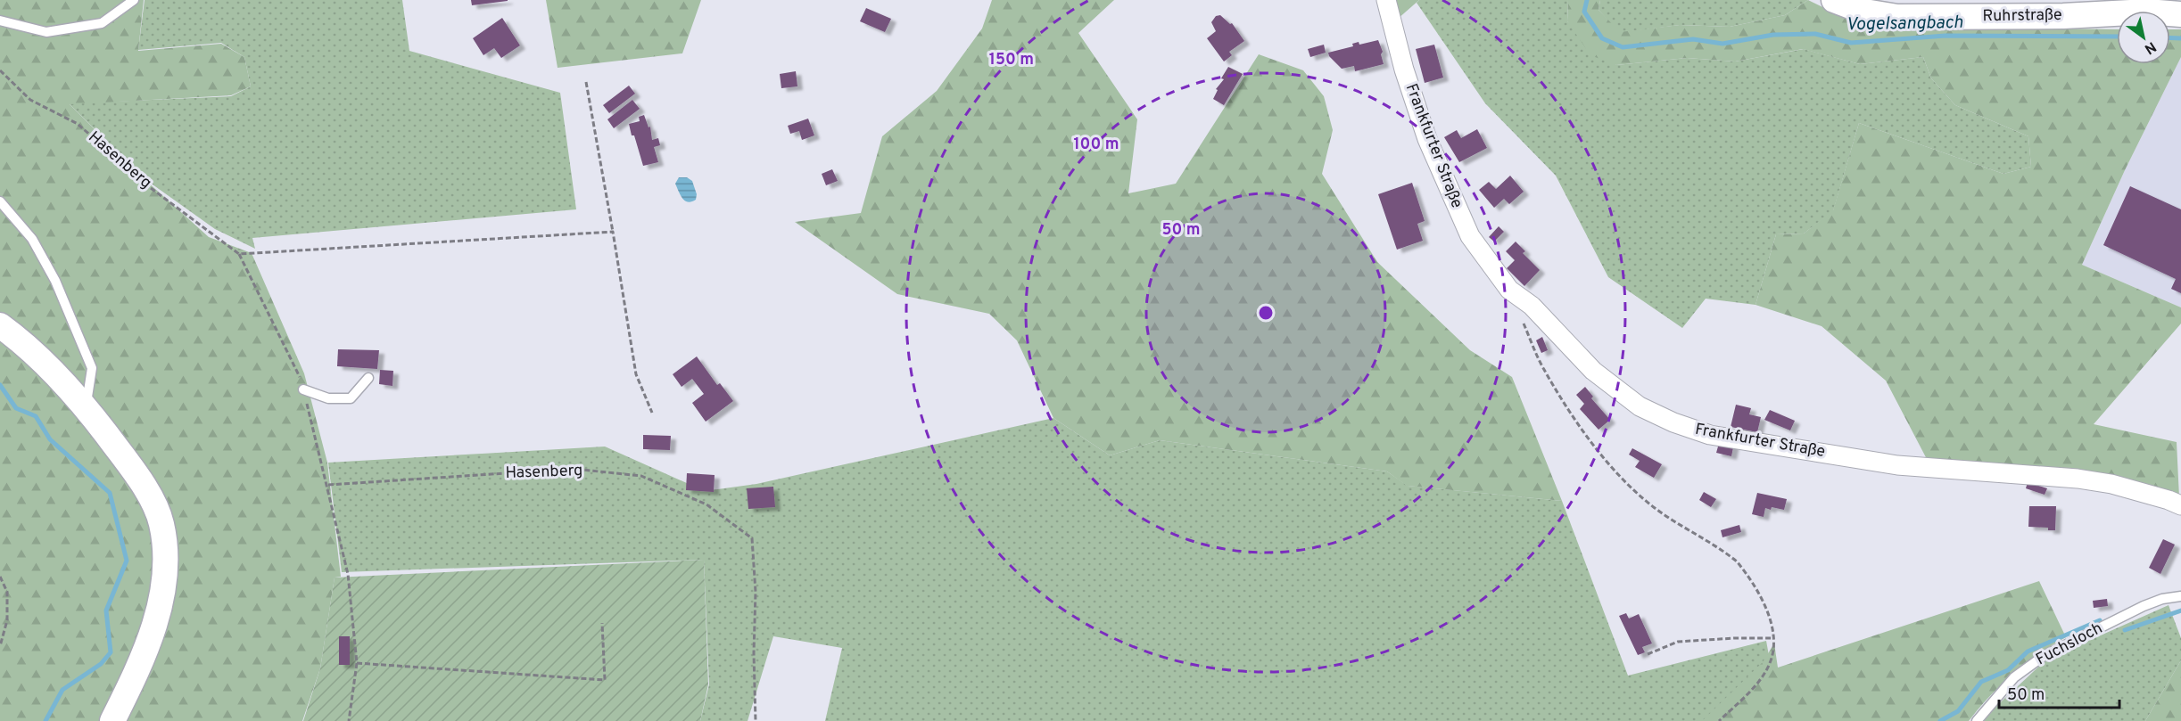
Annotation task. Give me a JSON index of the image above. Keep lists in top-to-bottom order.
{
  "streets": {
    "street": ["Ruhrstraße", "Frankfurter Straße"],
    "lane": ["Fuchsloch"],
    "path": ["Hasenberg"]
  },
  "water": ["Vogelsangbach"],
  "scale_bar": "50 m",
  "north": "bottom right",
  "rings": ["150 m", "100 m", "50 m"]
}
